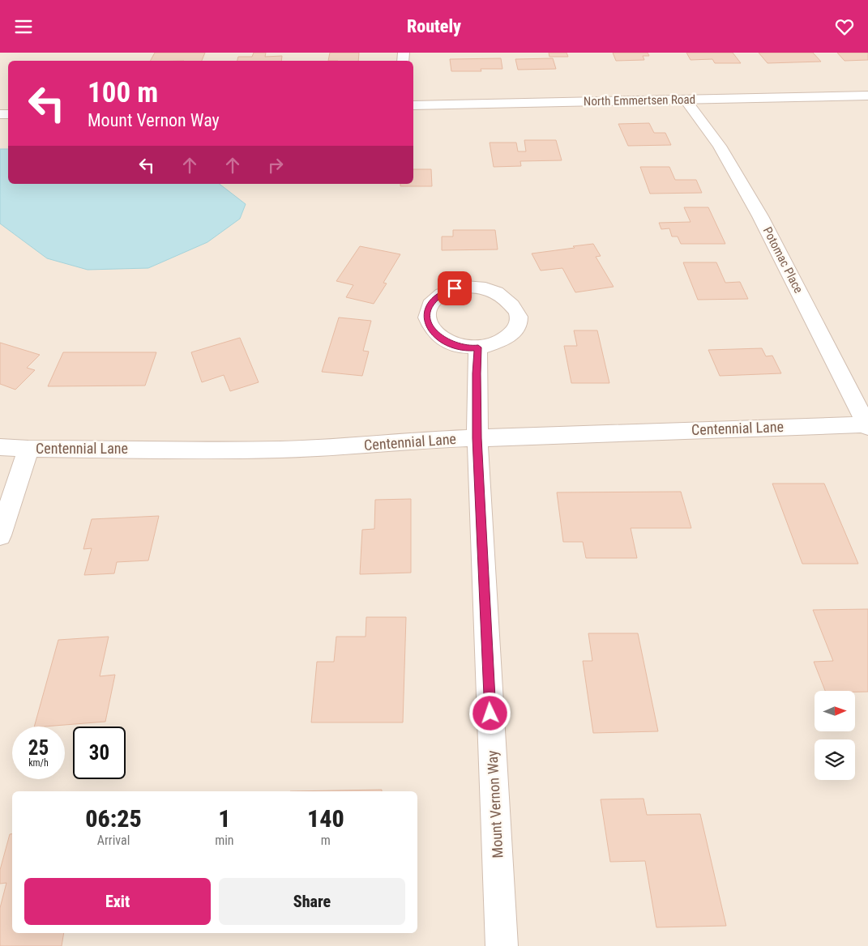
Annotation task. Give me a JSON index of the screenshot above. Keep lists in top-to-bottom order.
{
  "streets": {
    "street": [
      "North Emmertsen Road",
      "Potomac Place",
      "Centennial Lane",
      "Mount Vernon Way"
    ]
  },
  "crossings": [
    ["North Emmertsen Road", "Potomac Place"],
    ["Potomac Place", "Centennial Lane"],
    ["Centennial Lane", "Mount Vernon Way"]
  ],
  "north": "right",
  "page": {
    "header": "Routely",
    "turn": ["100 m", "Mount Vernon Way"],
    "speed": "25 km/h",
    "limit": "30",
    "eta": [
      "06:25",
      "Arrival",
      "1",
      "min",
      "140",
      "m"
    ],
    "buttons": ["Exit", "Share"]
  }
}
